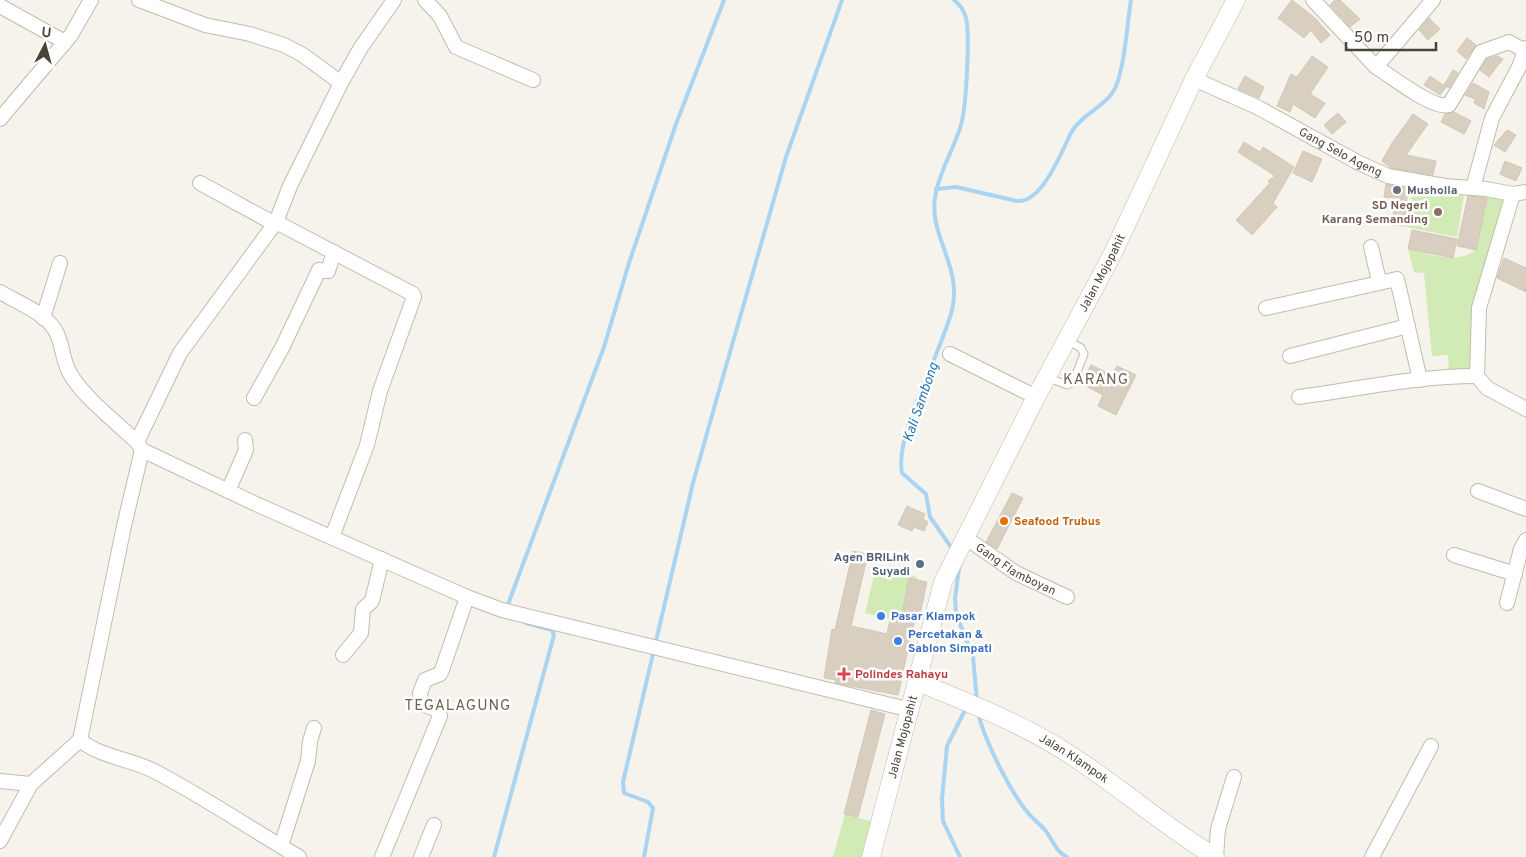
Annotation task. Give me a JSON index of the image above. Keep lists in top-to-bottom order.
{
  "streets": {
    "street": [
      "Gang Selo Ageng",
      "Jalan Mojopahit",
      "Gang Flamboyan",
      "Jalan Klampok"
    ]
  },
  "crossings": [
    ["Gang Selo Ageng", "Jalan Mojopahit"],
    ["Jalan Mojopahit", "Gang Flamboyan"],
    ["Jalan Mojopahit", "Jalan Klampok"]
  ],
  "districts": ["KARANG", "TEGALAGUNG"],
  "water": ["Kali Sambong"],
  "places": {
    "other": [
      "Musholla",
      "SD Negeri Karang Semanding",
      "Seafood Trubus",
      "Agen BRILink Suyadi",
      "Pasar Klampok",
      "Percetakan & Sablon Simpati"
    ],
    "health": ["Polindes Rahayu"]
  },
  "scale_bar": "50 m",
  "north": "top"
}
